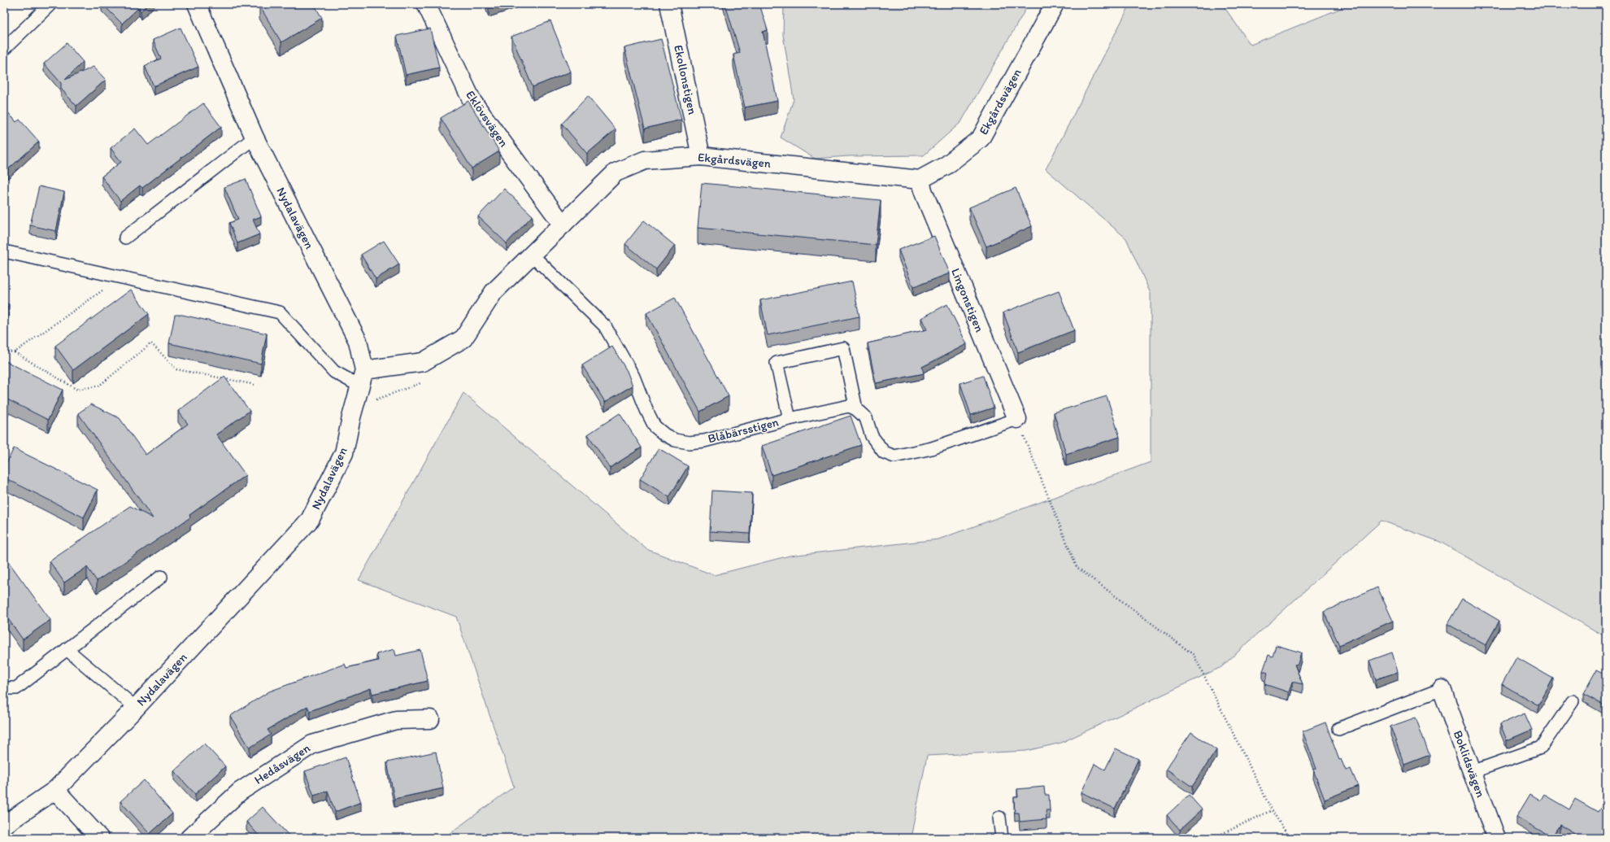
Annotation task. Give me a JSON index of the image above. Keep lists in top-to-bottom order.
{
  "streets": {
    "street": [
      "Ekollonstigen",
      "Ekgårdsvägen",
      "Eklövsvägen",
      "Nydalavägen",
      "Lingonstigen",
      "Hedåsvägen",
      "Boklidsvägen"
    ],
    "lane": ["Blåbärsstigen"]
  },
  "crossings": [
    ["Ekollonstigen", "Ekgårdsvägen"],
    ["Ekgårdsvägen", "Eklövsvägen"],
    ["Ekgårdsvägen", "Nydalavägen"],
    ["Ekgårdsvägen", "Lingonstigen"],
    ["Ekgårdsvägen", "Blåbärsstigen"]
  ]
}
